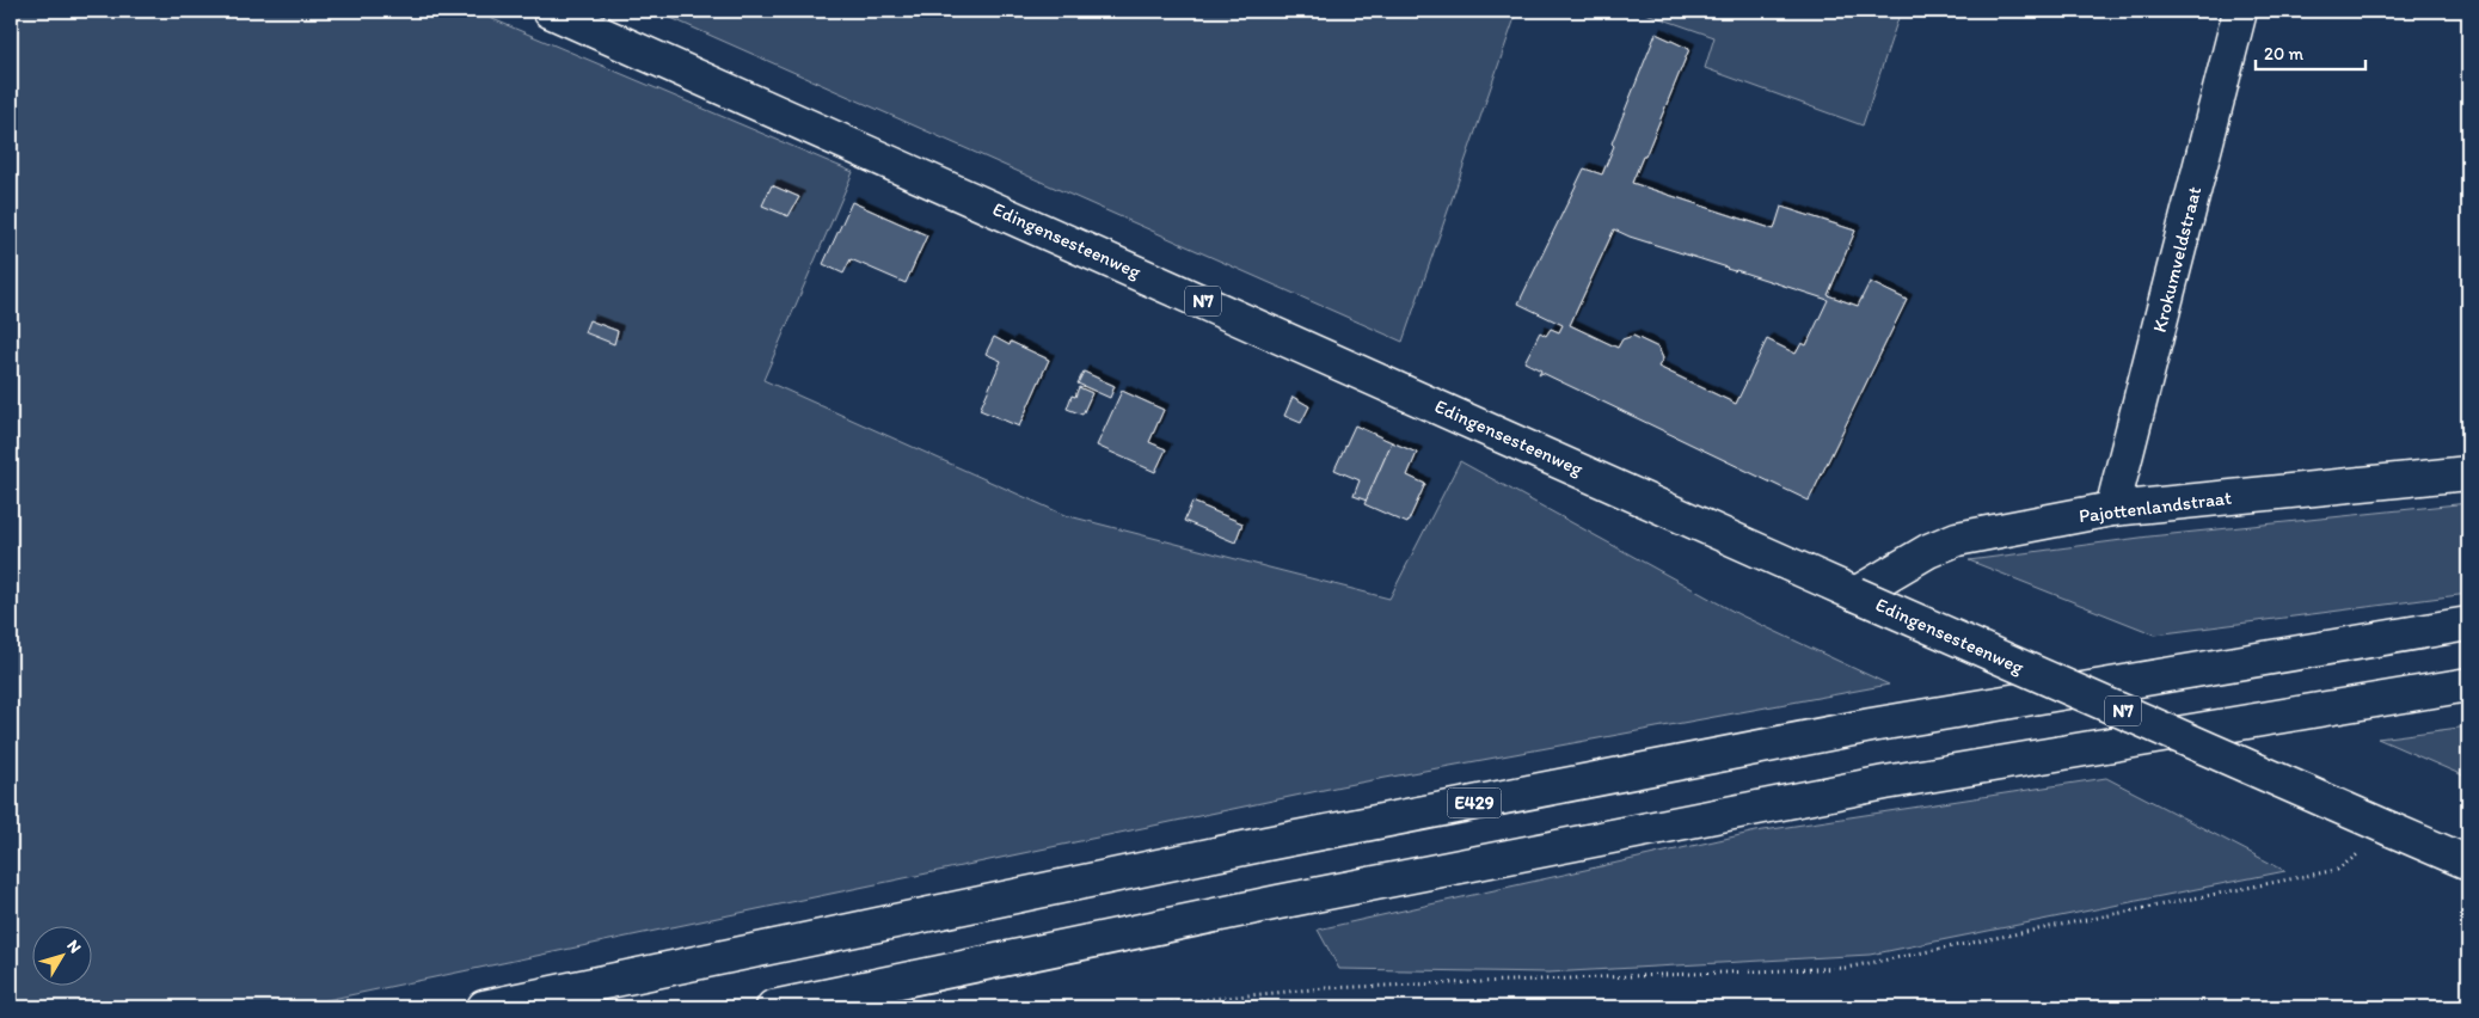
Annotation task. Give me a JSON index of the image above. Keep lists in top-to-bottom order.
{
  "streets": {
    "main road": [
      "Edingensesteenweg",
      "Krokumveldstraat",
      "N7",
      "Pajottenlandstraat",
      "E429"
    ]
  },
  "crossings": [
    ["Edingensesteenweg", "Pajottenlandstraat"],
    ["Krokumveldstraat", "Pajottenlandstraat"]
  ],
  "scale_bar": "20 m",
  "north": "top right"
}
